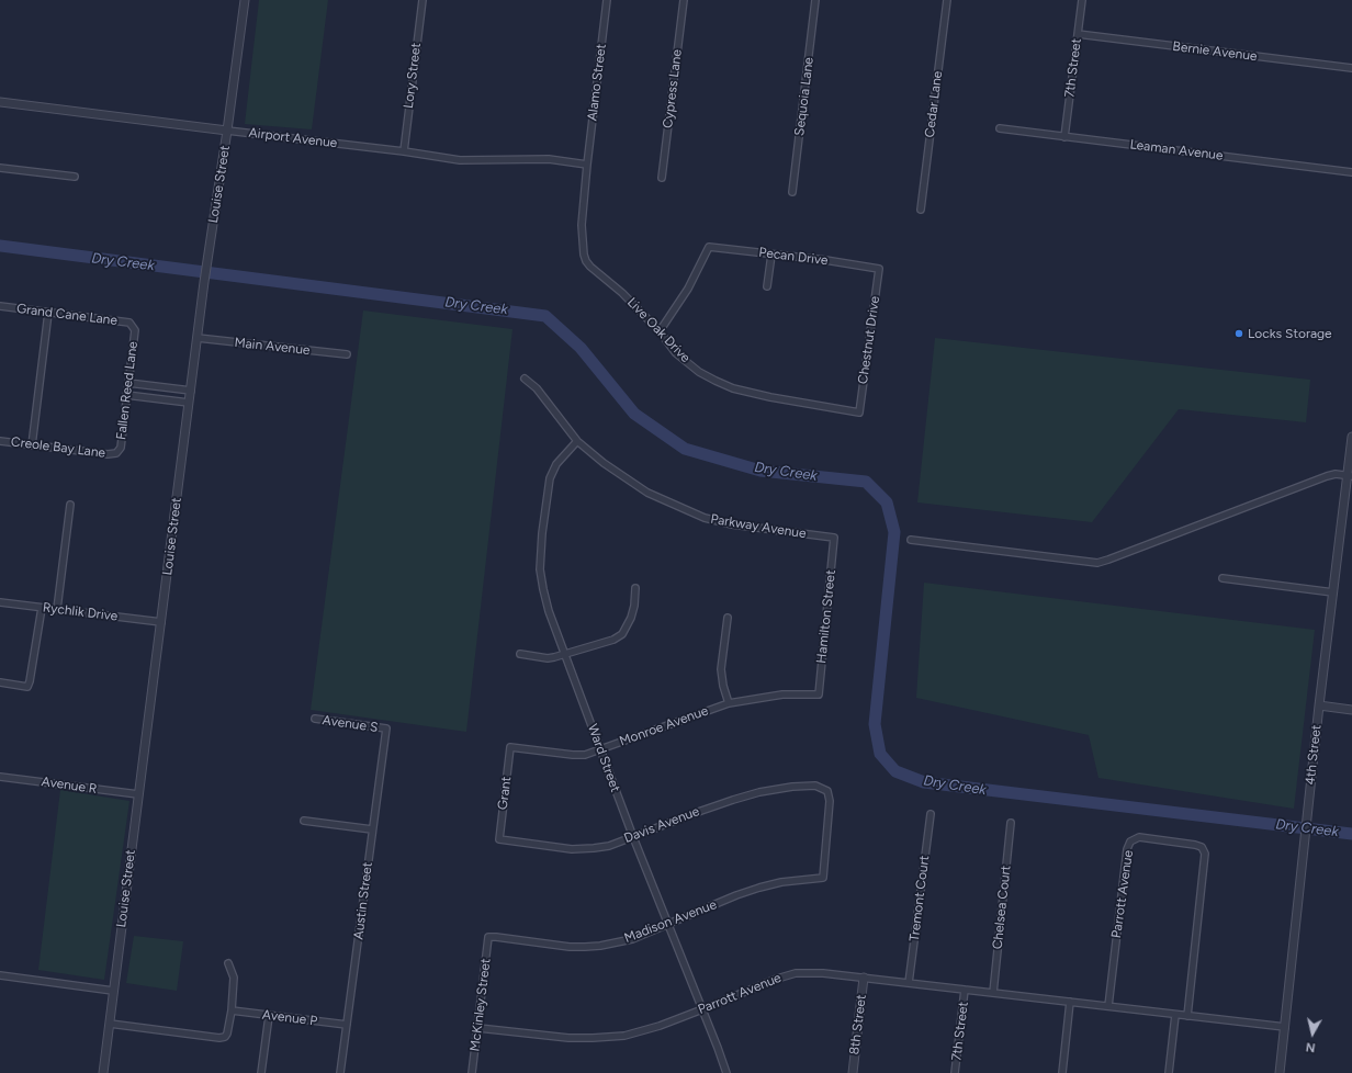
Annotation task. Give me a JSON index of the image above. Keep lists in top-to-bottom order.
{
  "streets": {
    "street": [
      "Bernie Avenue",
      "7th Street",
      "Lory Street",
      "Alamo Street",
      "Cypress Lane",
      "Sequoia Lane",
      "Cedar Lane",
      "Airport Avenue",
      "Leaman Avenue",
      "Louise Street",
      "Pecan Drive",
      "Grand Cane Lane",
      "Live Oak Drive",
      "Chestnut Drive",
      "Main Avenue",
      "Fallen Reed Lane",
      "Creole Bay Lane",
      "Parkway Avenue",
      "Rychlik Drive",
      "Hamilton Street",
      "Avenue S",
      "Monroe Avenue",
      "4th Street",
      "Ward Street",
      "Avenue R",
      "Grant",
      "Davis Avenue",
      "Parrott Avenue",
      "Tremont Court",
      "Austin Street",
      "Chelsea Court",
      "Madison Avenue",
      "McKinley Street",
      "Avenue P",
      "8th Street"
    ]
  },
  "crossings": [
    ["Bernie Avenue", "7th Street"],
    ["7th Street", "Leaman Avenue"],
    ["7th Street", "Parrott Avenue"],
    ["Lory Street", "Airport Avenue"],
    ["Alamo Street", "Airport Avenue"],
    ["Alamo Street", "Live Oak Drive"],
    ["Airport Avenue", "Louise Street"],
    ["Airport Avenue", "Live Oak Drive"],
    ["Louise Street", "Main Avenue"],
    ["Louise Street", "Rychlik Drive"],
    ["Louise Street", "Avenue R"],
    ["Pecan Drive", "Live Oak Drive"],
    ["Pecan Drive", "Chestnut Drive"],
    ["Grand Cane Lane", "Fallen Reed Lane"],
    ["Live Oak Drive", "Chestnut Drive"],
    ["Fallen Reed Lane", "Creole Bay Lane"],
    ["Parkway Avenue", "Hamilton Street"],
    ["Parkway Avenue", "Ward Street"],
    ["Hamilton Street", "Monroe Avenue"],
    ["Avenue S", "Austin Street"],
    ["Monroe Avenue", "Ward Street"],
    ["Monroe Avenue", "Grant"],
    ["4th Street", "Parrott Avenue"],
    ["Ward Street", "Davis Avenue"],
    ["Ward Street", "Parrott Avenue"],
    ["Ward Street", "Madison Avenue"],
    ["Grant", "Davis Avenue"],
    ["Davis Avenue", "Madison Avenue"],
    ["Parrott Avenue", "Tremont Court"],
    ["Parrott Avenue", "Chelsea Court"],
    ["Parrott Avenue", "McKinley Street"],
    ["Parrott Avenue", "8th Street"],
    ["Austin Street", "Avenue P"],
    ["Madison Avenue", "McKinley Street"]
  ],
  "water": ["Dry Creek"],
  "places": ["Locks Storage"],
  "north": "bottom"
}
